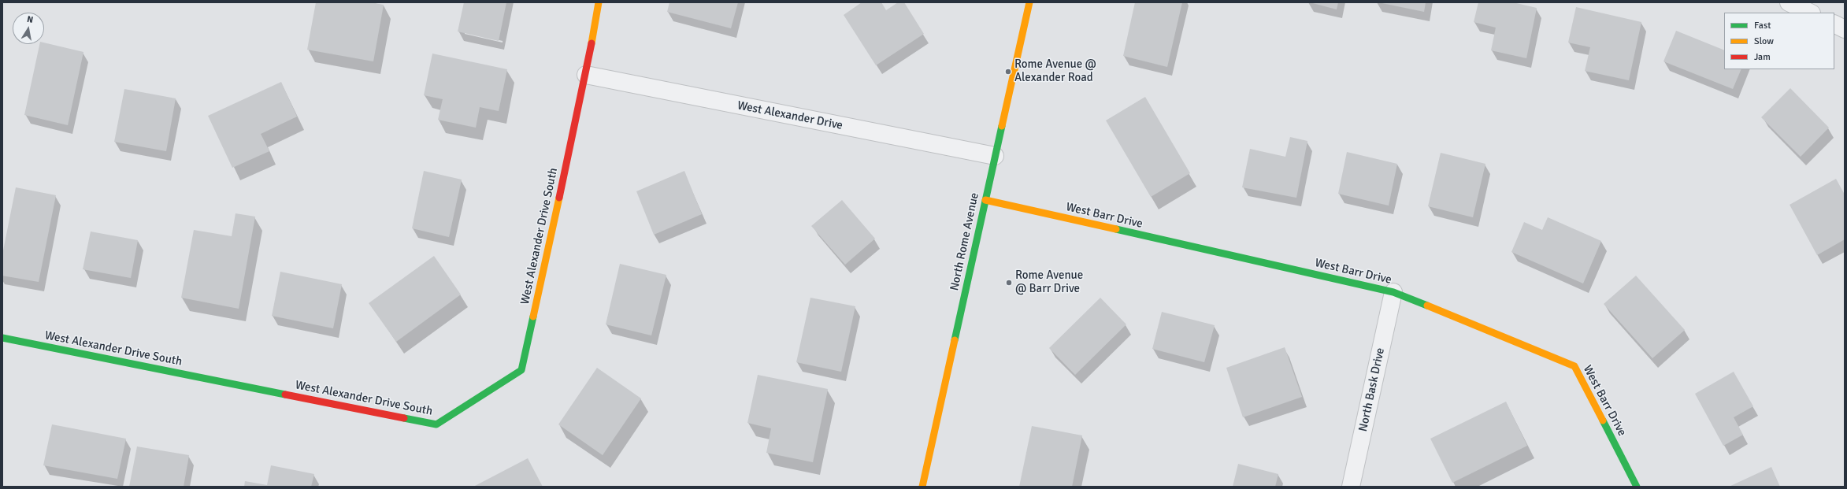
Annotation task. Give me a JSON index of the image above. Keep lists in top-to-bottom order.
{
  "streets": {
    "street": [
      "West Alexander Drive",
      "West Barr Drive",
      "West Alexander Drive South",
      "North Rome Avenue",
      "North Bask Drive"
    ]
  },
  "crossings": [
    ["West Alexander Drive", "West Alexander Drive South"],
    ["West Alexander Drive", "North Rome Avenue"],
    ["West Barr Drive", "North Rome Avenue"],
    ["West Barr Drive", "North Bask Drive"]
  ],
  "places": ["Rome Avenue @ Alexander Road", "Rome Avenue @ Barr Drive"],
  "legend": ["Fast", "Slow", "Jam"],
  "north": "top"
}
